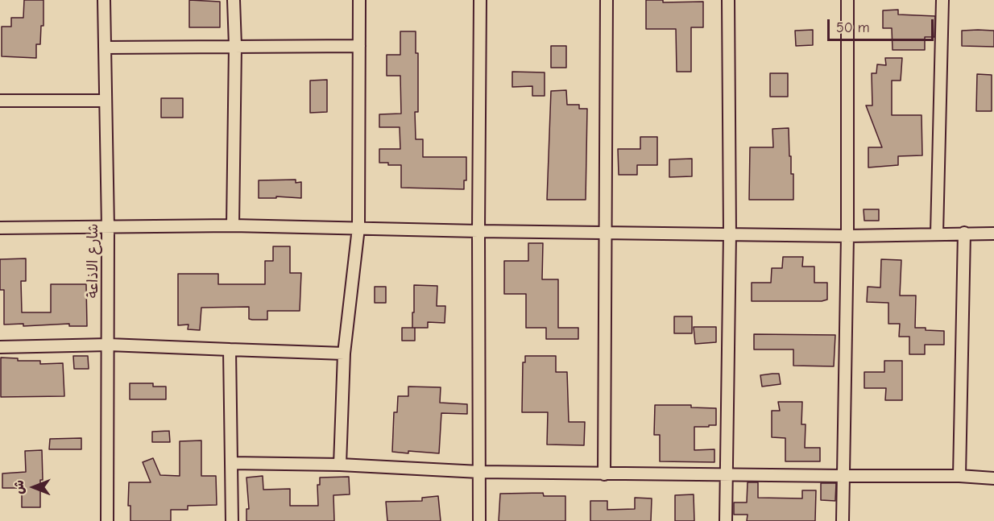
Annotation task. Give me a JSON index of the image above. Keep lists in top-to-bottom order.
{
  "streets": {
    "street": ["شارع الاذاعة"]
  },
  "scale_bar": "50 m",
  "north": "left"
}
